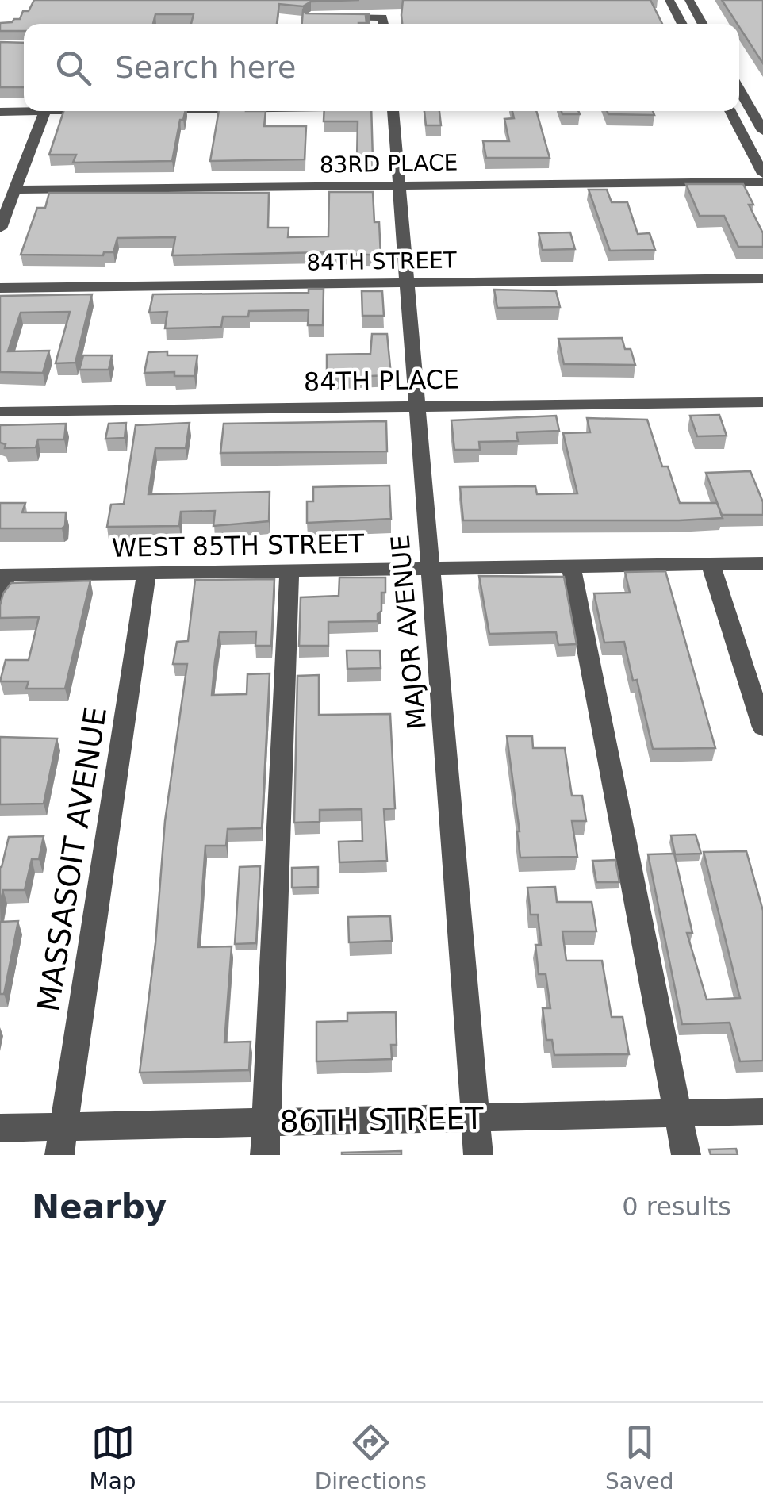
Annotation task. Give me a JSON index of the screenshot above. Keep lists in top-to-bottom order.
{
  "streets": {
    "street": [
      "83RD PLACE",
      "84TH STREET",
      "84TH PLACE",
      "WEST 85TH STREET",
      "MAJOR AVENUE",
      "MASSASOIT AVENUE",
      "86TH STREET"
    ]
  },
  "crossings": [
    ["83RD PLACE", "MAJOR AVENUE"],
    ["84TH STREET", "MAJOR AVENUE"],
    ["84TH PLACE", "MAJOR AVENUE"],
    ["WEST 85TH STREET", "MAJOR AVENUE"],
    ["WEST 85TH STREET", "MASSASOIT AVENUE"],
    ["MAJOR AVENUE", "86TH STREET"],
    ["MASSASOIT AVENUE", "86TH STREET"]
  ],
  "page": {
    "search": "Search here",
    "heading": ["Nearby", "0 results"],
    "nav": ["Map", "Directions", "Saved"]
  }
}
